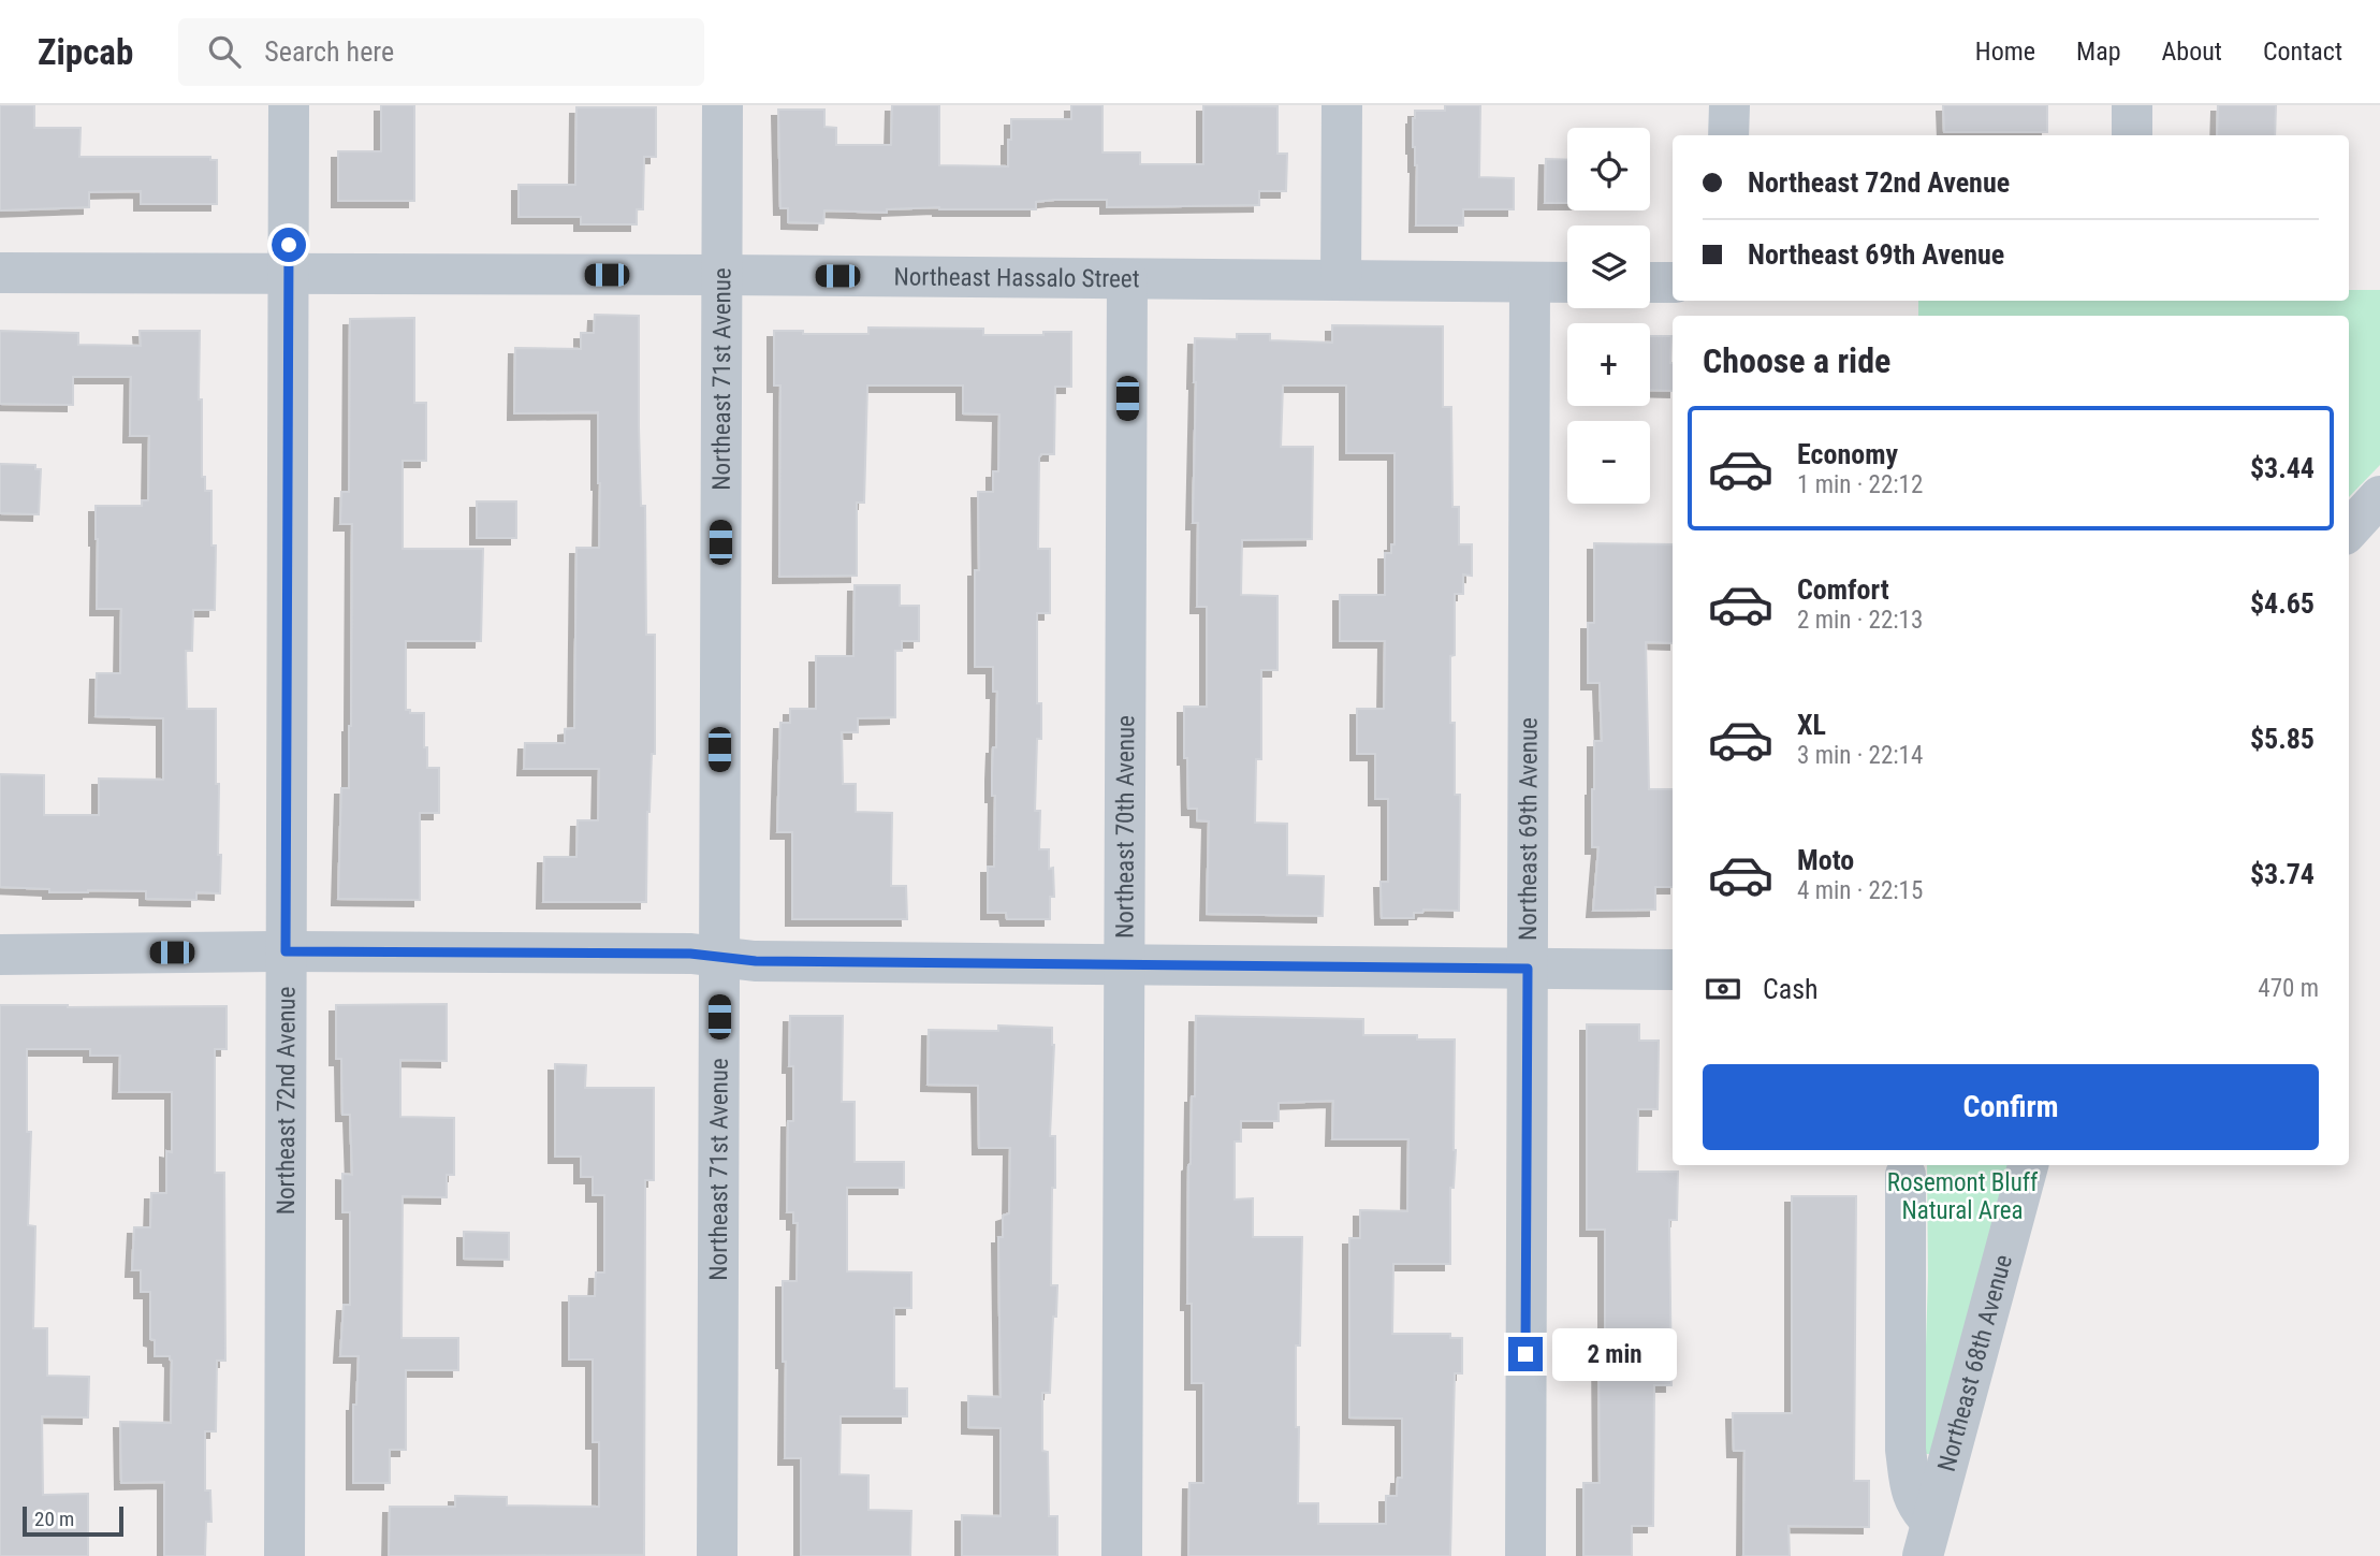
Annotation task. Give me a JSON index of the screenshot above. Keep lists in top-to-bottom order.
{
  "streets": {
    "street": [
      "Northeast Hassalo Street",
      "Northeast 71st Avenue",
      "Northeast 70th Avenue",
      "Northeast 69th Avenue",
      "Northeast 72nd Avenue",
      "Northeast 68th Avenue"
    ]
  },
  "crossings": [
    ["Northeast Hassalo Street", "Northeast 71st Avenue"],
    ["Northeast Hassalo Street", "Northeast 70th Avenue"],
    ["Northeast Hassalo Street", "Northeast 69th Avenue"],
    ["Northeast Hassalo Street", "Northeast 72nd Avenue"]
  ],
  "parks": ["Rosemont Bluff Natural Area"],
  "scale_bar": "20 m",
  "page": {
    "header": "Zipcab",
    "search": "Search here",
    "nav": [
      "Home",
      "Map",
      "About",
      "Contact"
    ],
    "map_buttons": ["+", "−"],
    "banner": ["Northeast 72nd Avenue", "Northeast 69th Avenue"],
    "heading": "Choose a ride",
    "list": [
      {
        "name": "Economy",
        "note": "1 min · 22:12",
        "value": "$3.44"
      },
      {
        "name": "Comfort",
        "note": "2 min · 22:13",
        "value": "$4.65"
      },
      {
        "name": "XL",
        "note": "3 min · 22:14",
        "value": "$5.85"
      },
      {
        "name": "Moto",
        "note": "4 min · 22:15",
        "value": "$3.74"
      }
    ],
    "pay": ["Cash", "470 m"],
    "buttons": "Confirm",
    "bubble": "2 min",
    "scale": "20 m"
  }
}
